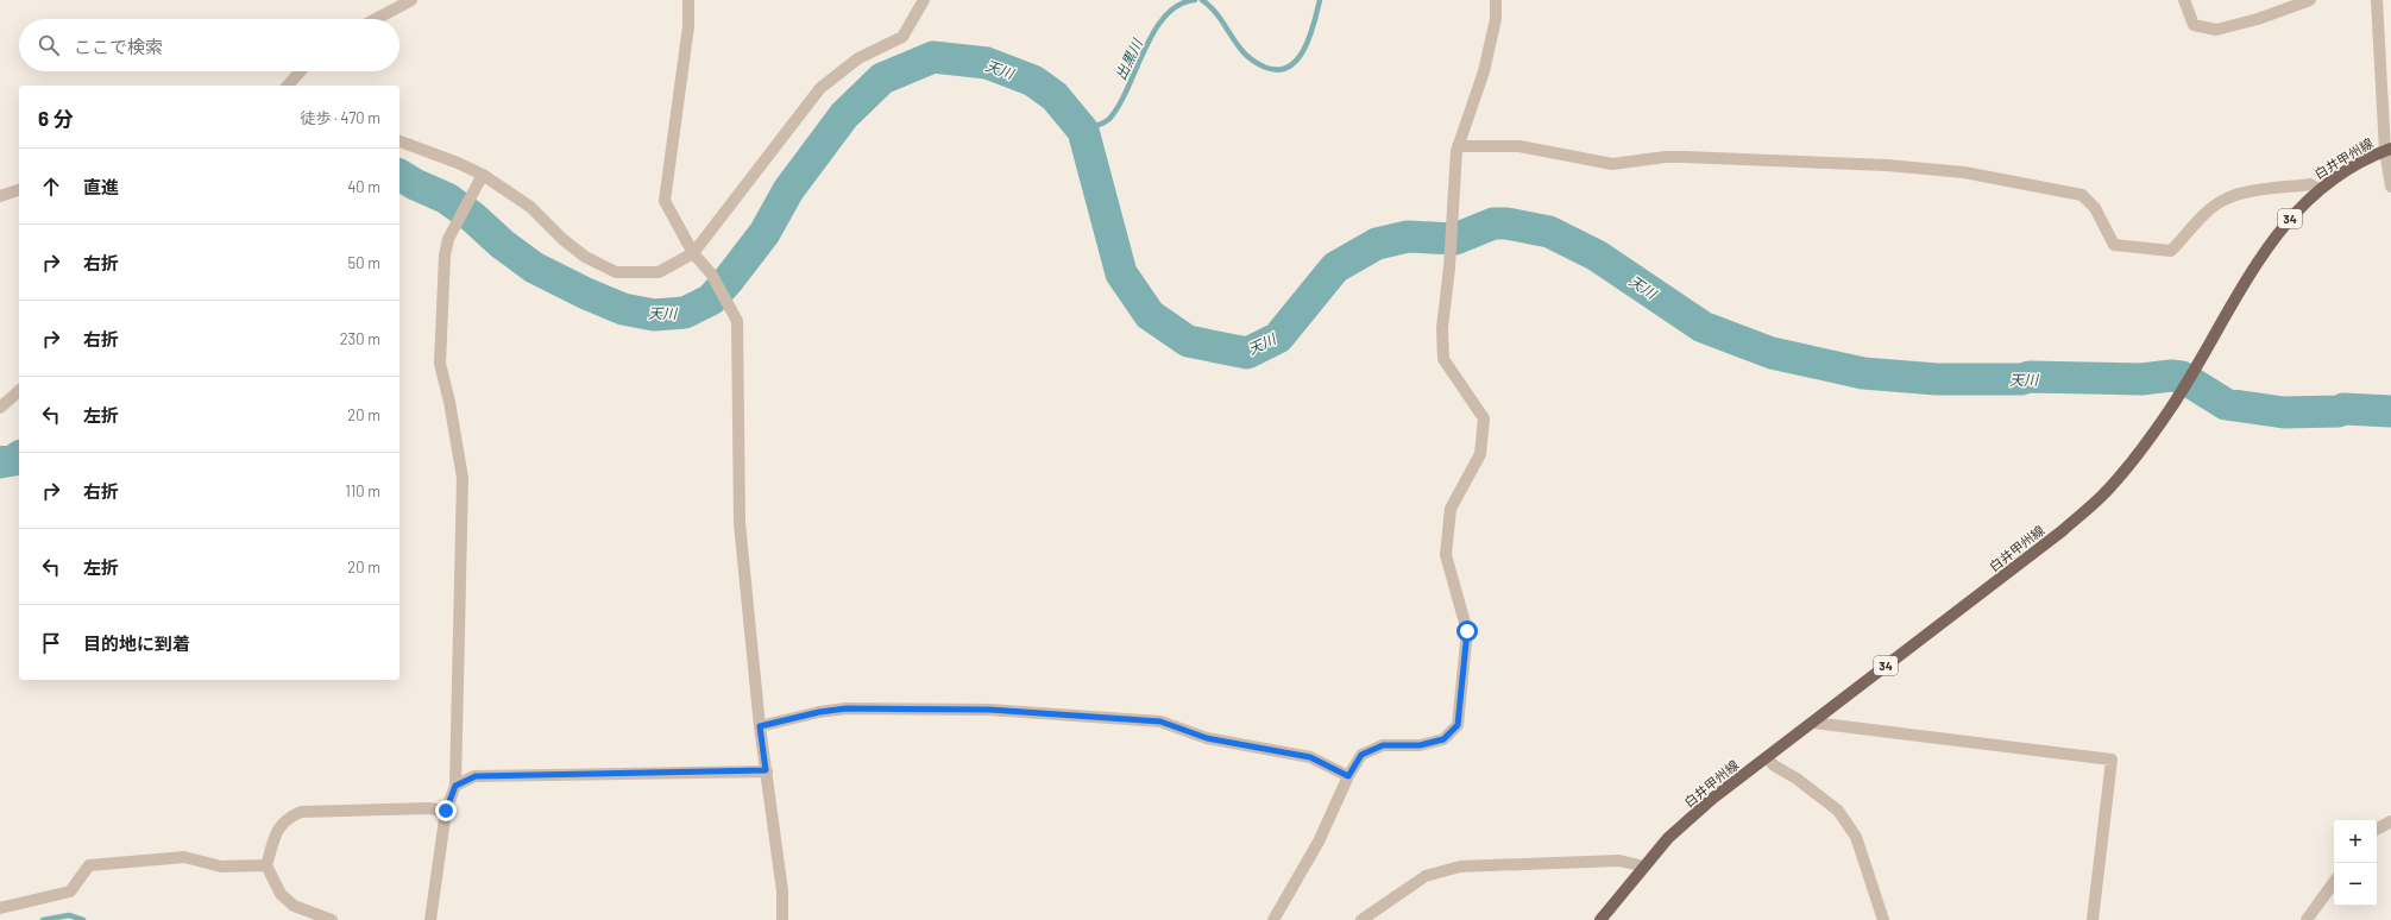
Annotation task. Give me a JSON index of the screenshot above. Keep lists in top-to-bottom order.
{
  "streets": {
    "main road": ["白井甲州線", "34"]
  },
  "water": ["出黒川", "天川"],
  "page": {
    "search": "ここで検索",
    "heading": ["6 分", "徒歩 · 470 m"],
    "list": [
      ["直進", "40 m"],
      ["右折", "50 m"],
      ["右折", "230 m"],
      ["左折", "20 m"],
      ["右折", "110 m"],
      ["左折", "20 m"],
      "目的地に到着"
    ],
    "map_buttons": ["+", "−"]
  }
}
